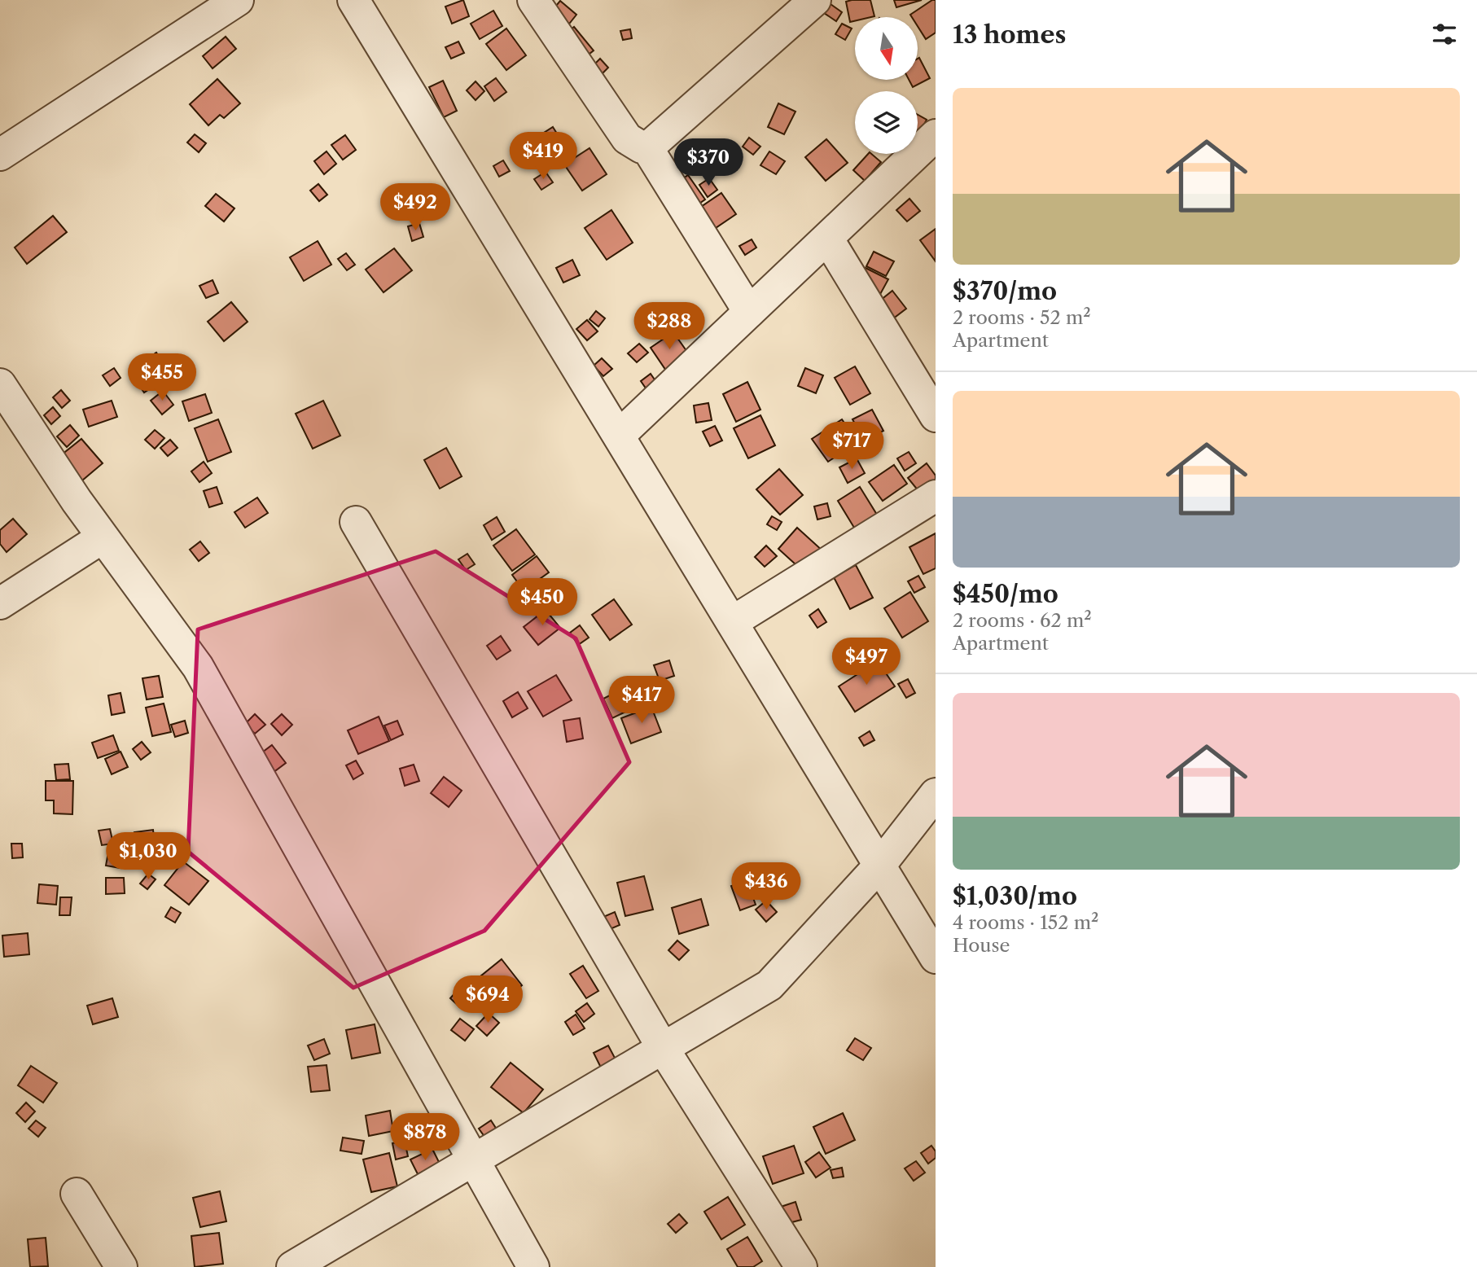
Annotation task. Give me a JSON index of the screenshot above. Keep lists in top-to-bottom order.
{
  "north": "bottom",
  "page": {
    "heading": "13 homes",
    "list": [
      {
        "name": "$370/mo",
        "note": "2 rooms · 52 m² · Apartment"
      },
      {
        "name": "$450/mo",
        "note": "2 rooms · 62 m² · Apartment"
      },
      {
        "name": "$1,030/mo",
        "note": "4 rooms · 152 m² · House"
      }
    ],
    "price": [
      "$419",
      "$370",
      "$492",
      "$288",
      "$455",
      "$717",
      "$450",
      "$497",
      "$417",
      "$1,030",
      "$436",
      "$694",
      "$878"
    ]
  }
}
